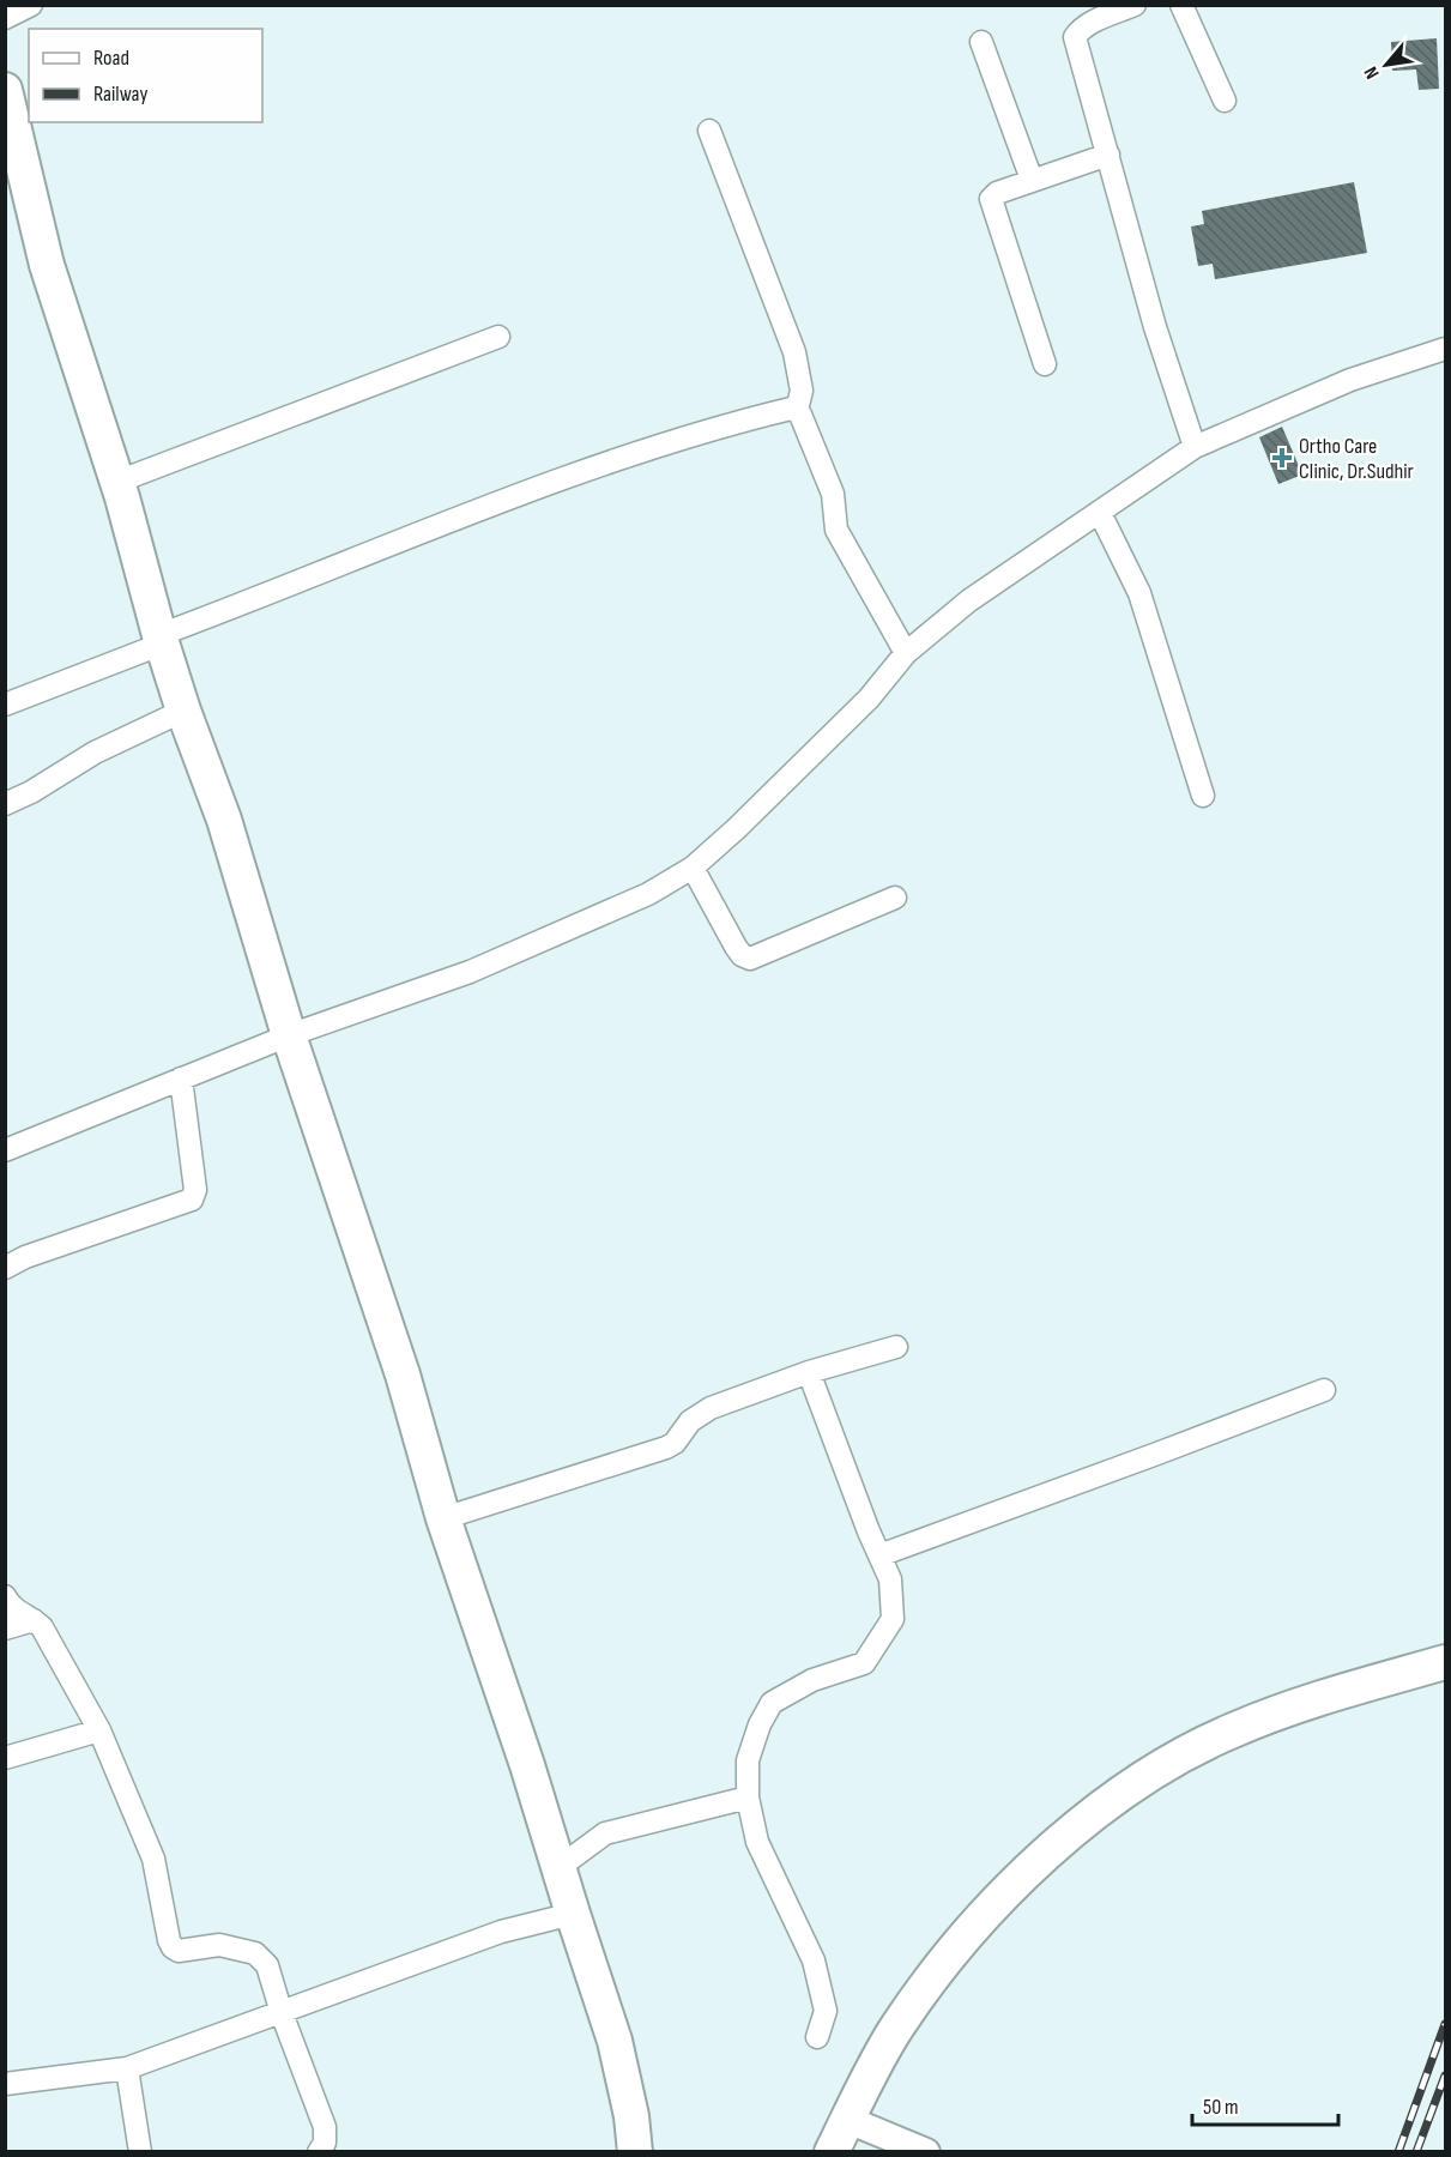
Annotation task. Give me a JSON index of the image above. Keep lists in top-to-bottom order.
{
  "places": {
    "health": ["Ortho Care Clinic, Dr.Sudhir"]
  },
  "legend": ["Road", "Railway"],
  "scale_bar": "50 m",
  "north": "bottom left"
}
